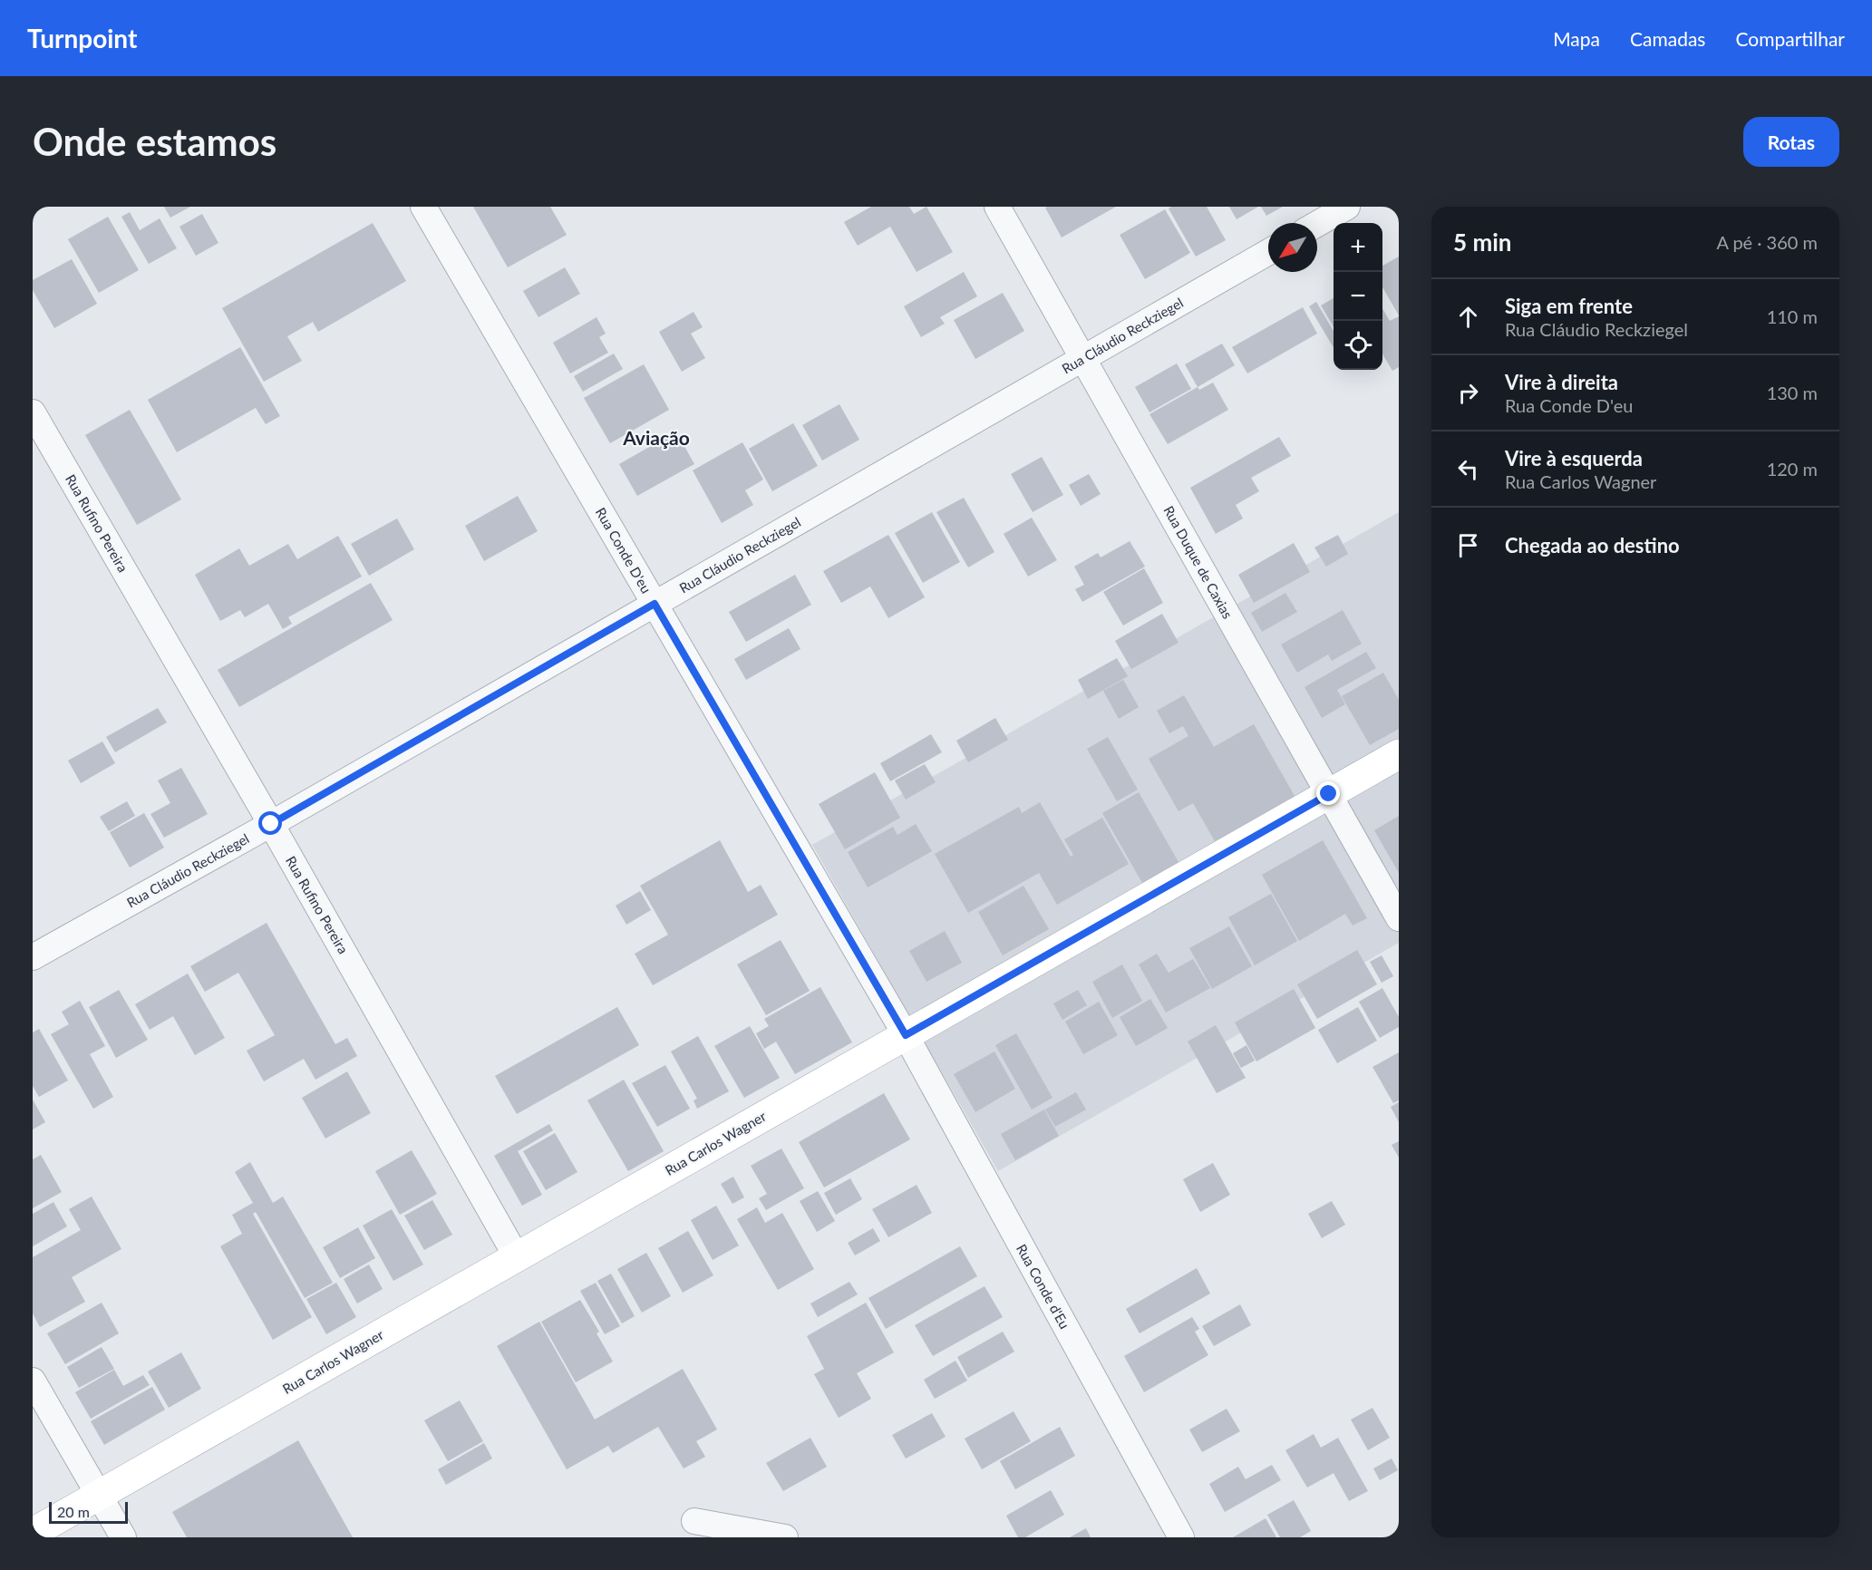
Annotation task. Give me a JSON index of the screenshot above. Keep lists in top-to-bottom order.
{
  "streets": {
    "main road": ["Rua Carlos Wagner"],
    "street": [
      "Rua Cláudio Reckziegel",
      "Rua Rufino Pereira",
      "Rua Conde D'eu",
      "Rua Duque de Caxias",
      "Rua Conde d'Eu"
    ]
  },
  "crossings": [
    ["Rua Cláudio Reckziegel", "Rua Rufino Pereira"],
    ["Rua Cláudio Reckziegel", "Rua Conde D'eu"],
    ["Rua Cláudio Reckziegel", "Rua Duque de Caxias"],
    ["Rua Rufino Pereira", "Rua Carlos Wagner"],
    ["Rua Conde D'eu", "Rua Carlos Wagner"],
    ["Rua Conde D'eu", "Rua Conde d'Eu"],
    ["Rua Duque de Caxias", "Rua Carlos Wagner"],
    ["Rua Carlos Wagner", "Rua Conde d'Eu"]
  ],
  "districts": ["Aviação"],
  "scale_bar": "20 m",
  "north": "bottom left",
  "page": {
    "header": "Turnpoint",
    "nav": ["Mapa", "Camadas", "Compartilhar"],
    "buttons": "Rotas",
    "title": "Onde estamos",
    "heading": ["5 min", "A pé · 360 m"],
    "map_buttons": ["+", "−"],
    "list": [
      ["Siga em frente", "Rua Cláudio Reckziegel", "110 m"],
      ["Vire à direita", "Rua Conde D'eu", "130 m"],
      ["Vire à esquerda", "Rua Carlos Wagner", "120 m"],
      "Chegada ao destino"
    ],
    "scale": "20 m"
  }
}
